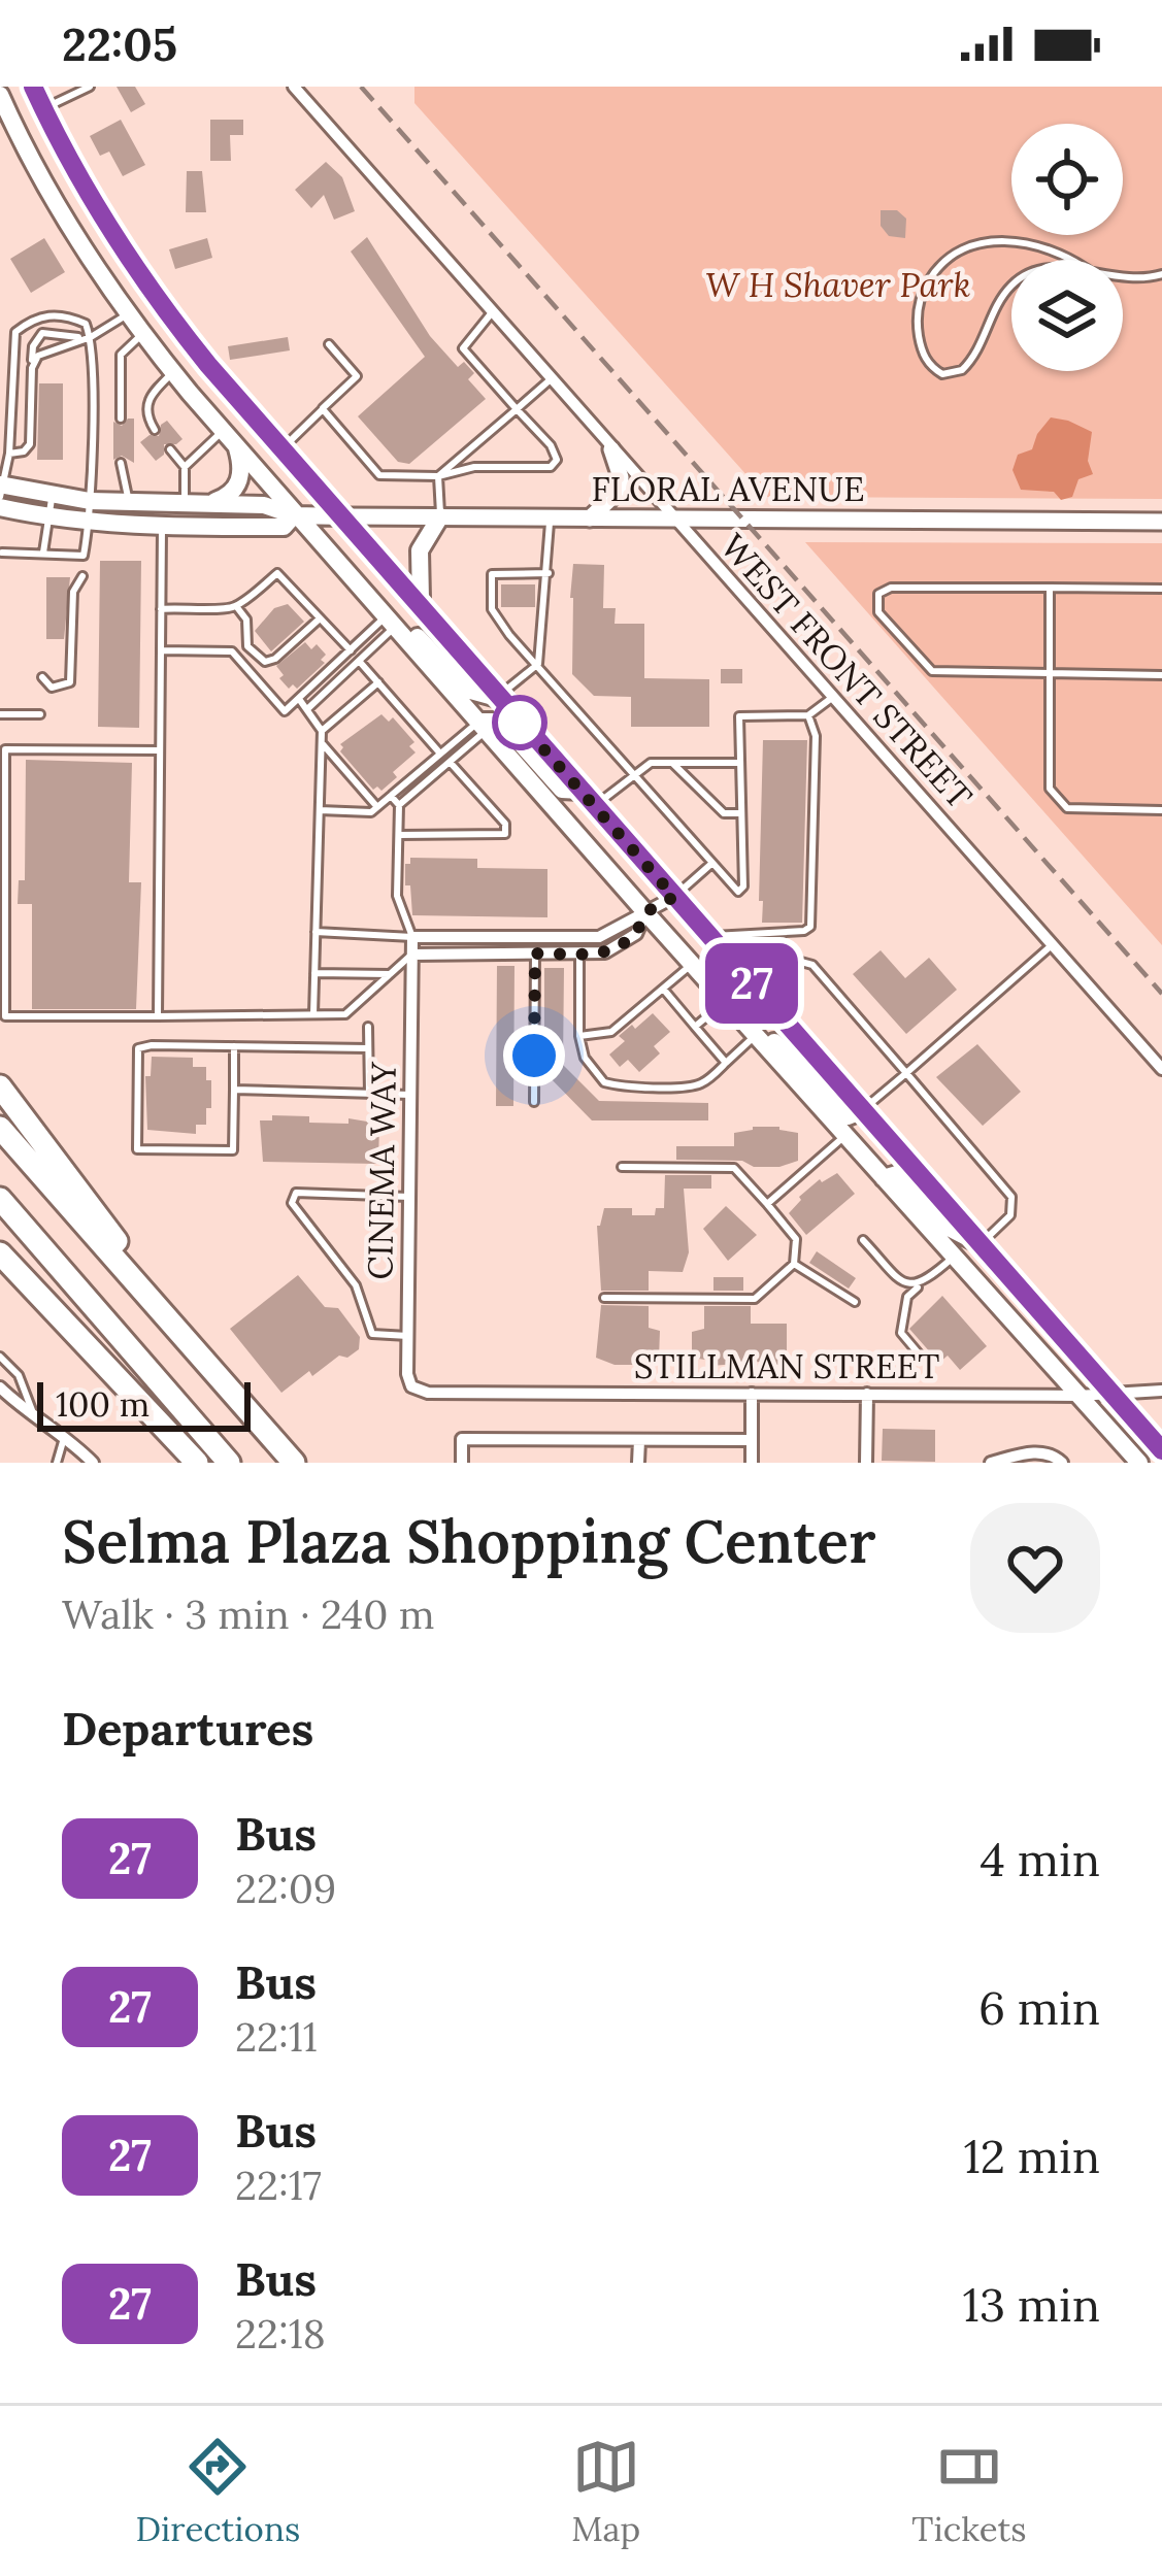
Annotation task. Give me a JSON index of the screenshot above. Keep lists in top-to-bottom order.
{
  "streets": {
    "main road": ["FLORAL AVENUE"],
    "street": ["WEST FRONT STREET", "CINEMA WAY", "STILLMAN STREET"]
  },
  "crossings": [
    ["FLORAL AVENUE", "WEST FRONT STREET"],
    ["CINEMA WAY", "STILLMAN STREET"]
  ],
  "parks": ["W H Shaver Park"],
  "lines": ["bus line 27"],
  "scale_bar": "100 m",
  "page": {
    "status": "22:05",
    "on_map": "27",
    "scale": "100 m",
    "heading": [
      ["Selma Plaza Shopping Center", "Walk · 3 min · 240 m"],
      "Departures"
    ],
    "list": [
      {
        "mark": "27",
        "name": "Bus",
        "note": "22:09",
        "value": "4 min"
      },
      {
        "mark": "27",
        "name": "Bus",
        "note": "22:11",
        "value": "6 min"
      },
      {
        "mark": "27",
        "name": "Bus",
        "note": "22:17",
        "value": "12 min"
      },
      {
        "mark": "27",
        "name": "Bus",
        "note": "22:18",
        "value": "13 min"
      }
    ],
    "tabs": ["Directions", "Map", "Tickets"]
  }
}
